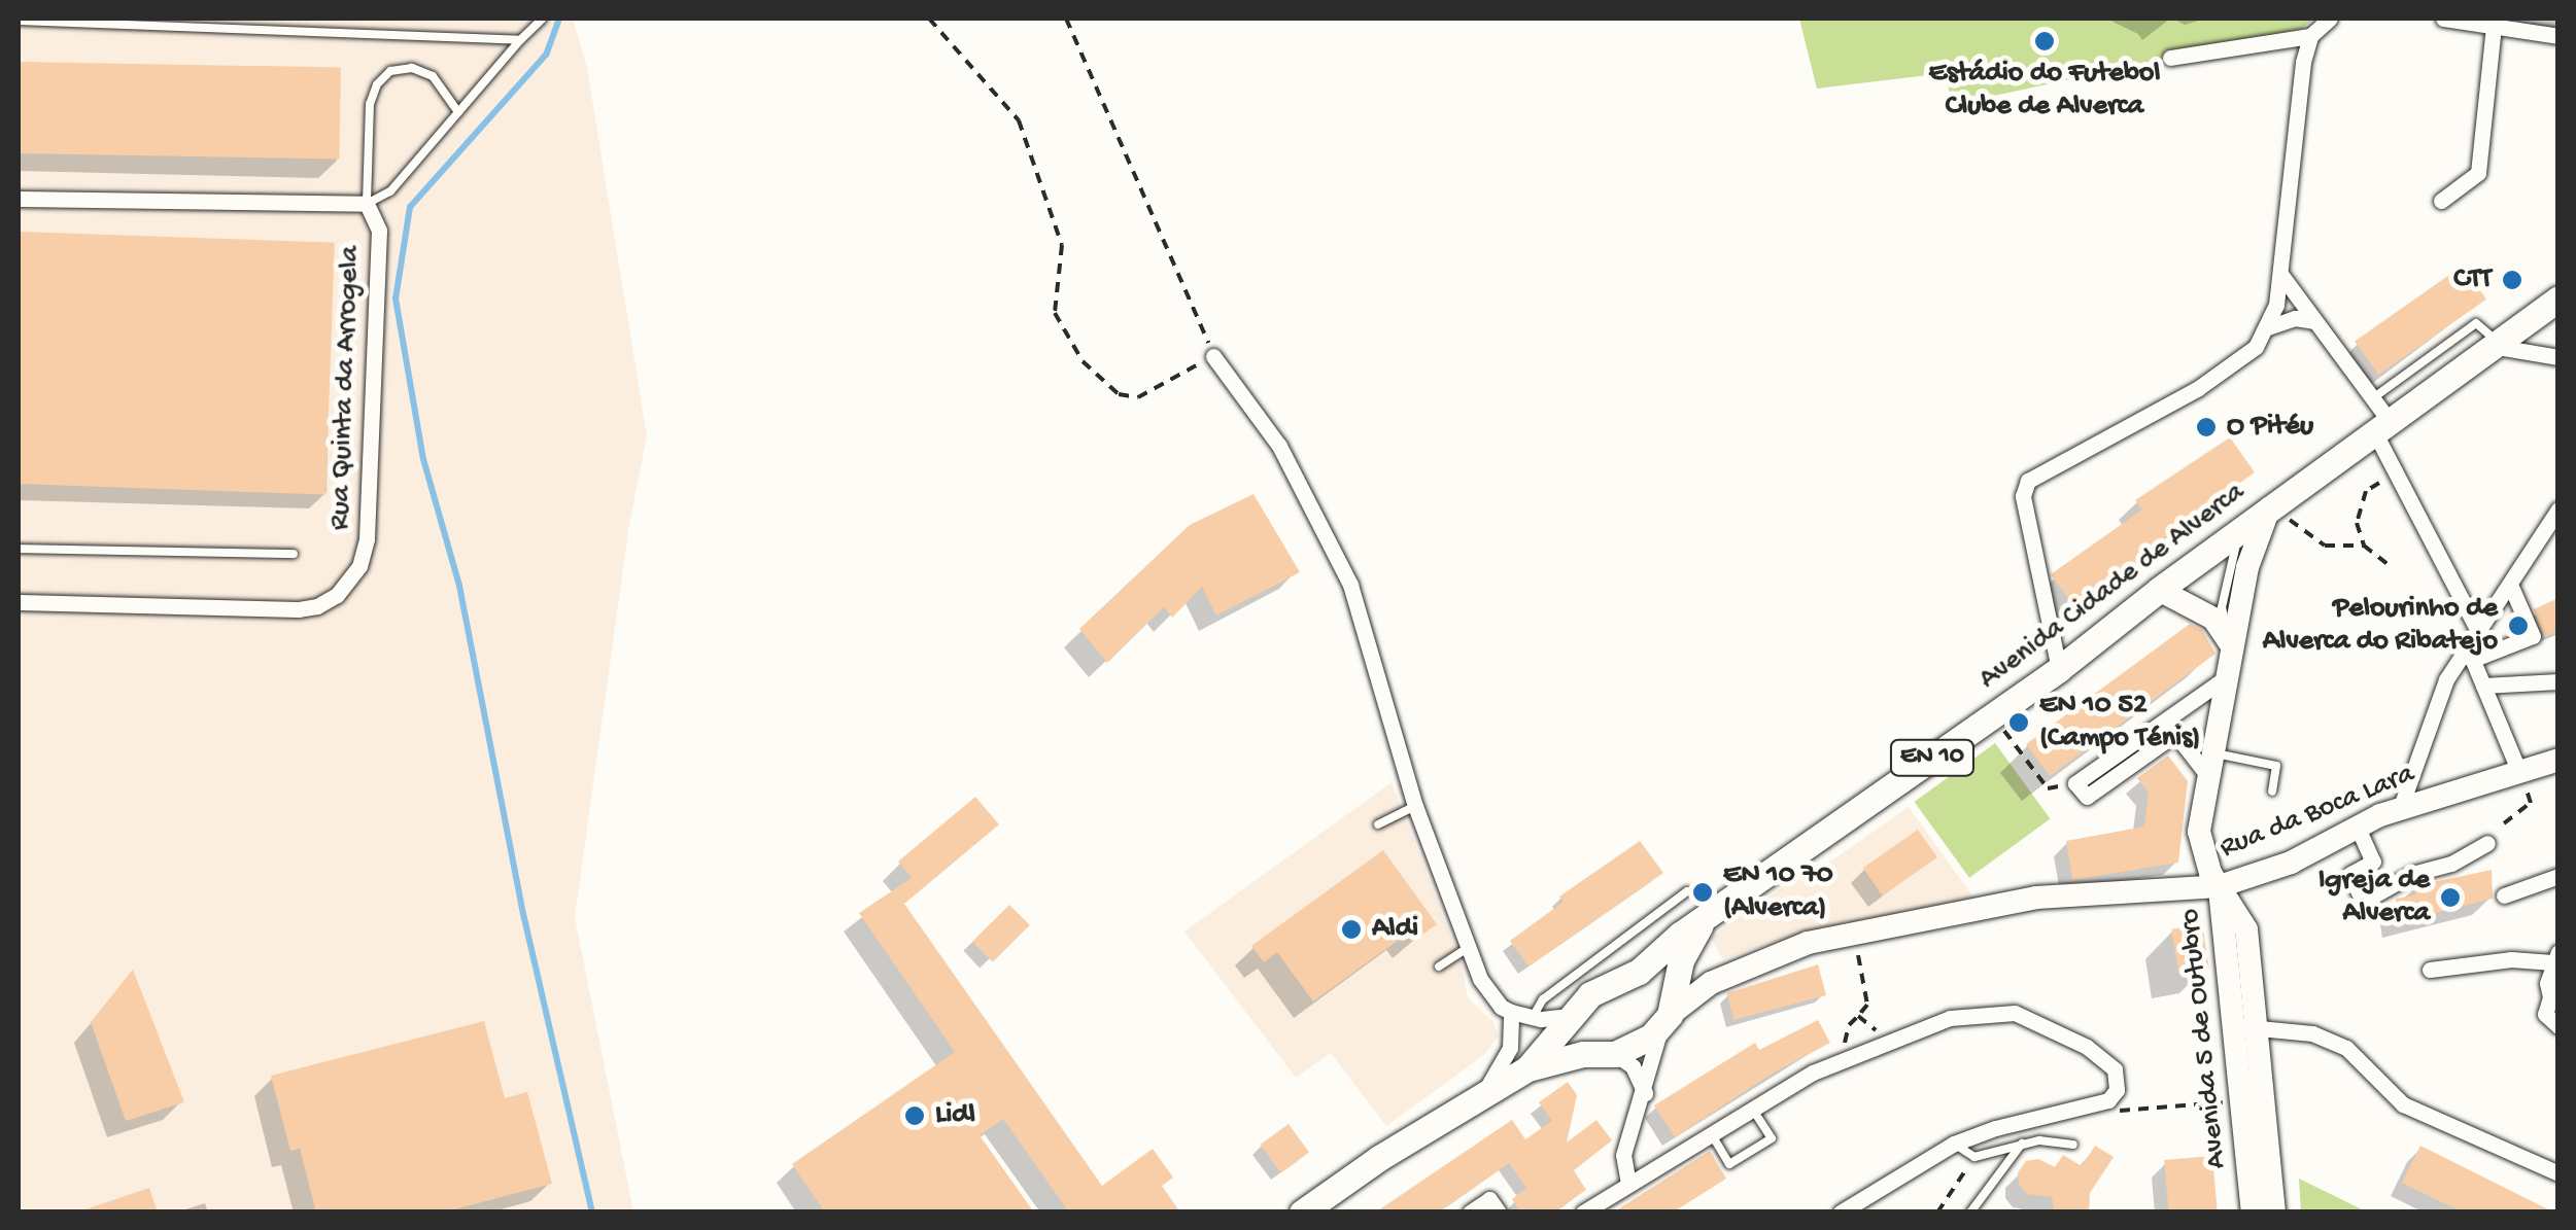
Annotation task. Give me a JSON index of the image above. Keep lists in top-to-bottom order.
{
  "streets": {
    "main road": [
      "Avenida Cidade de Alverca",
      "EN 10",
      "Rua da Boca Lara",
      "Avenida 5 de Outubro"
    ],
    "street": ["Rua Quinta da Arrogela"]
  },
  "crossings": [
    ["Avenida Cidade de Alverca", "Rua da Boca Lara"],
    ["Avenida Cidade de Alverca", "Avenida 5 de Outubro"],
    ["Rua da Boca Lara", "Avenida 5 de Outubro"]
  ],
  "places": [
    "Estádio do Futebol Clube de Alverca",
    "CTT",
    "O Pitéu",
    "Pelourinho de Alverca do Ribatejo",
    "EN 10 52 (Campo Ténis)",
    "EN 10 70 (Alverca)",
    "Igreja de Alverca",
    "Aldi",
    "Lidl"
  ]
}
